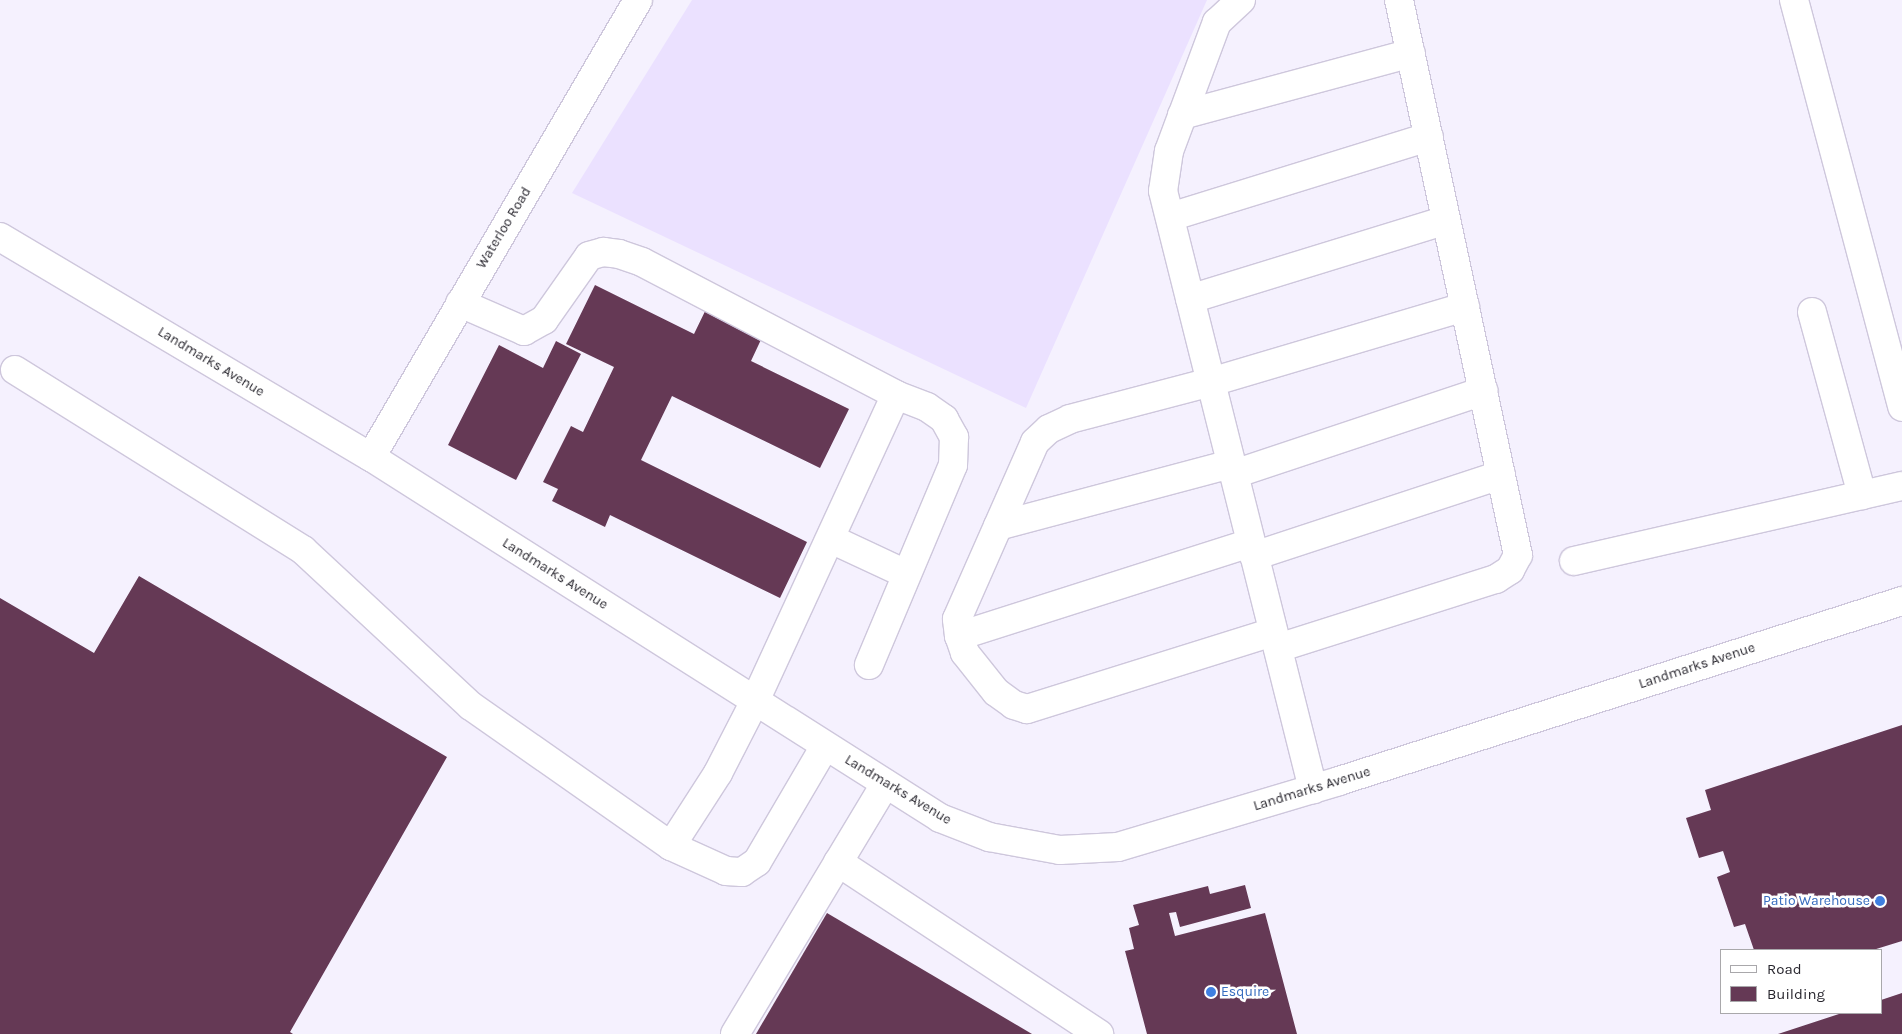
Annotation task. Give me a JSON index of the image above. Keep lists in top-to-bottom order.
{
  "streets": {
    "street": ["Waterloo Road", "Landmarks Avenue"]
  },
  "crossings": [
    ["Waterloo Road", "Landmarks Avenue"]
  ],
  "places": ["Patio Warehouse", "Esquire"],
  "legend": ["Road", "Building"]
}
